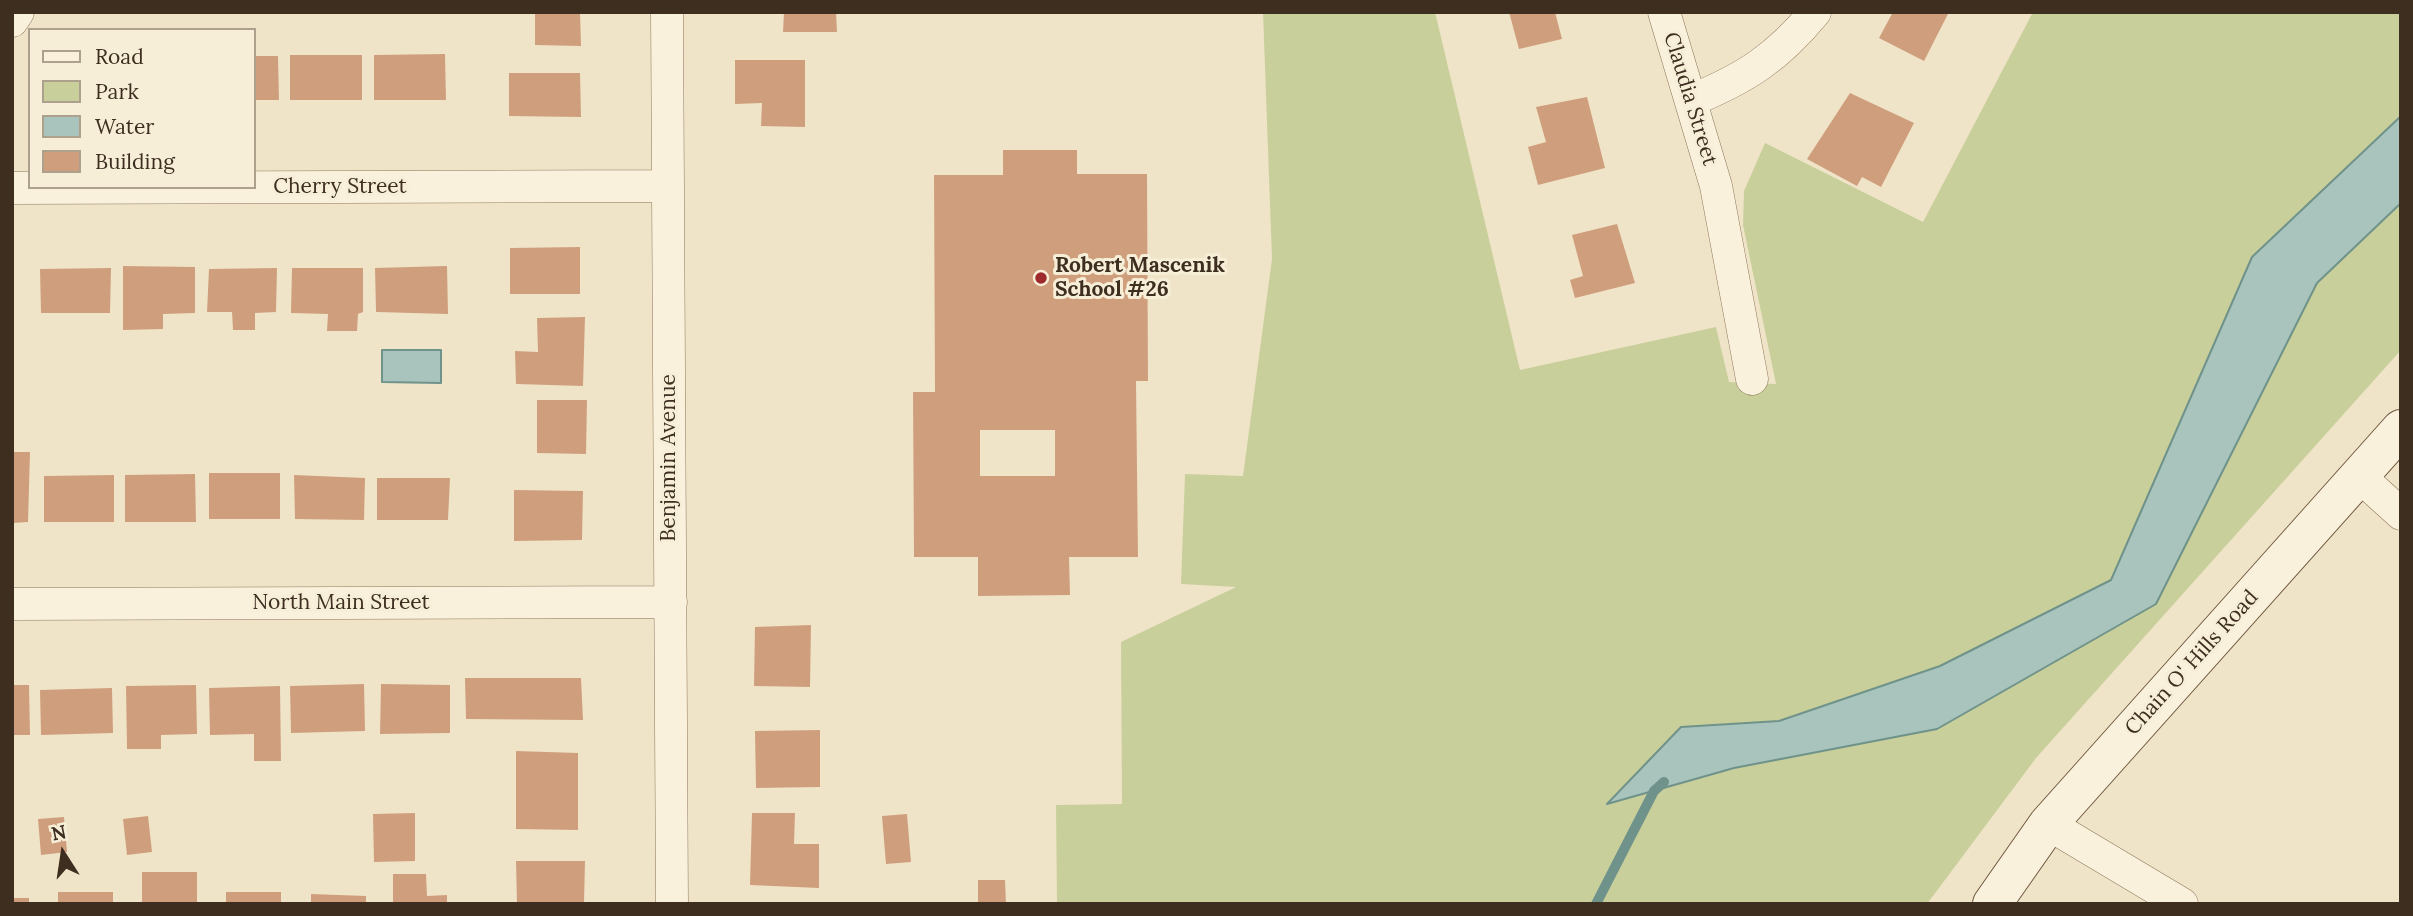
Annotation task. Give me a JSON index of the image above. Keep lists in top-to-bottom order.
{
  "streets": {
    "street": [
      "Claudia Street",
      "Cherry Street",
      "Benjamin Avenue",
      "North Main Street",
      "Chain O' Hills Road"
    ]
  },
  "crossings": [
    ["Cherry Street", "Benjamin Avenue"],
    ["Benjamin Avenue", "North Main Street"]
  ],
  "places": ["Robert Mascenik School #26"],
  "legend": [
    "Road",
    "Park",
    "Water",
    "Building"
  ],
  "north": "top"
}
